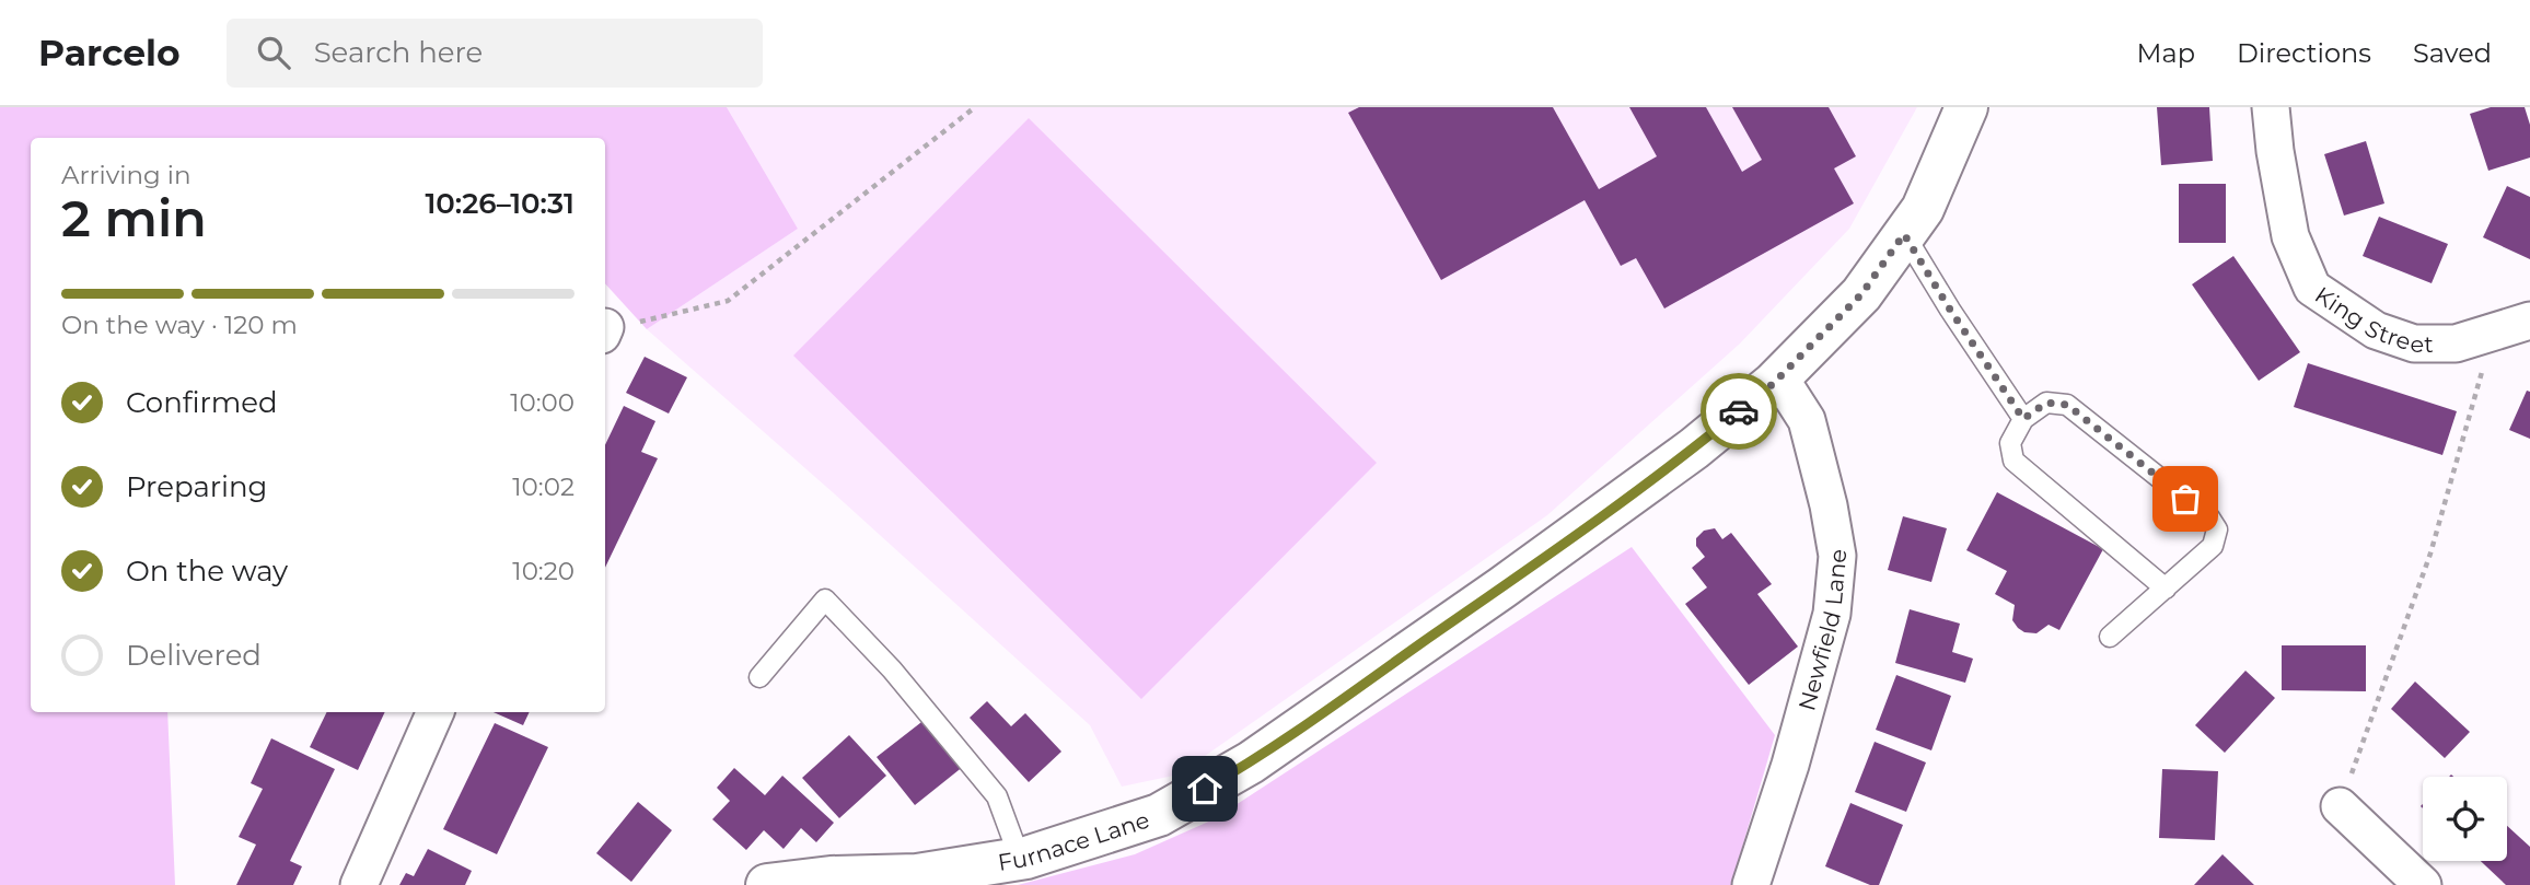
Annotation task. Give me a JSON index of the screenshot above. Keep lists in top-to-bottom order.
{
  "streets": {
    "street": ["King Street", "Newfield Lane", "Furnace Lane"]
  },
  "crossings": [
    ["Newfield Lane", "Furnace Lane"]
  ],
  "page": {
    "header": "Parcelo",
    "search": "Search here",
    "nav": ["Map", "Directions", "Saved"],
    "heading": ["2 min", "Arriving in", "10:26–10:31"],
    "bar": "On the way · 120 m",
    "list": [
      ["Confirmed", "10:00"],
      ["Preparing", "10:02"],
      ["On the way", "10:20"],
      "Delivered"
    ]
  }
}
